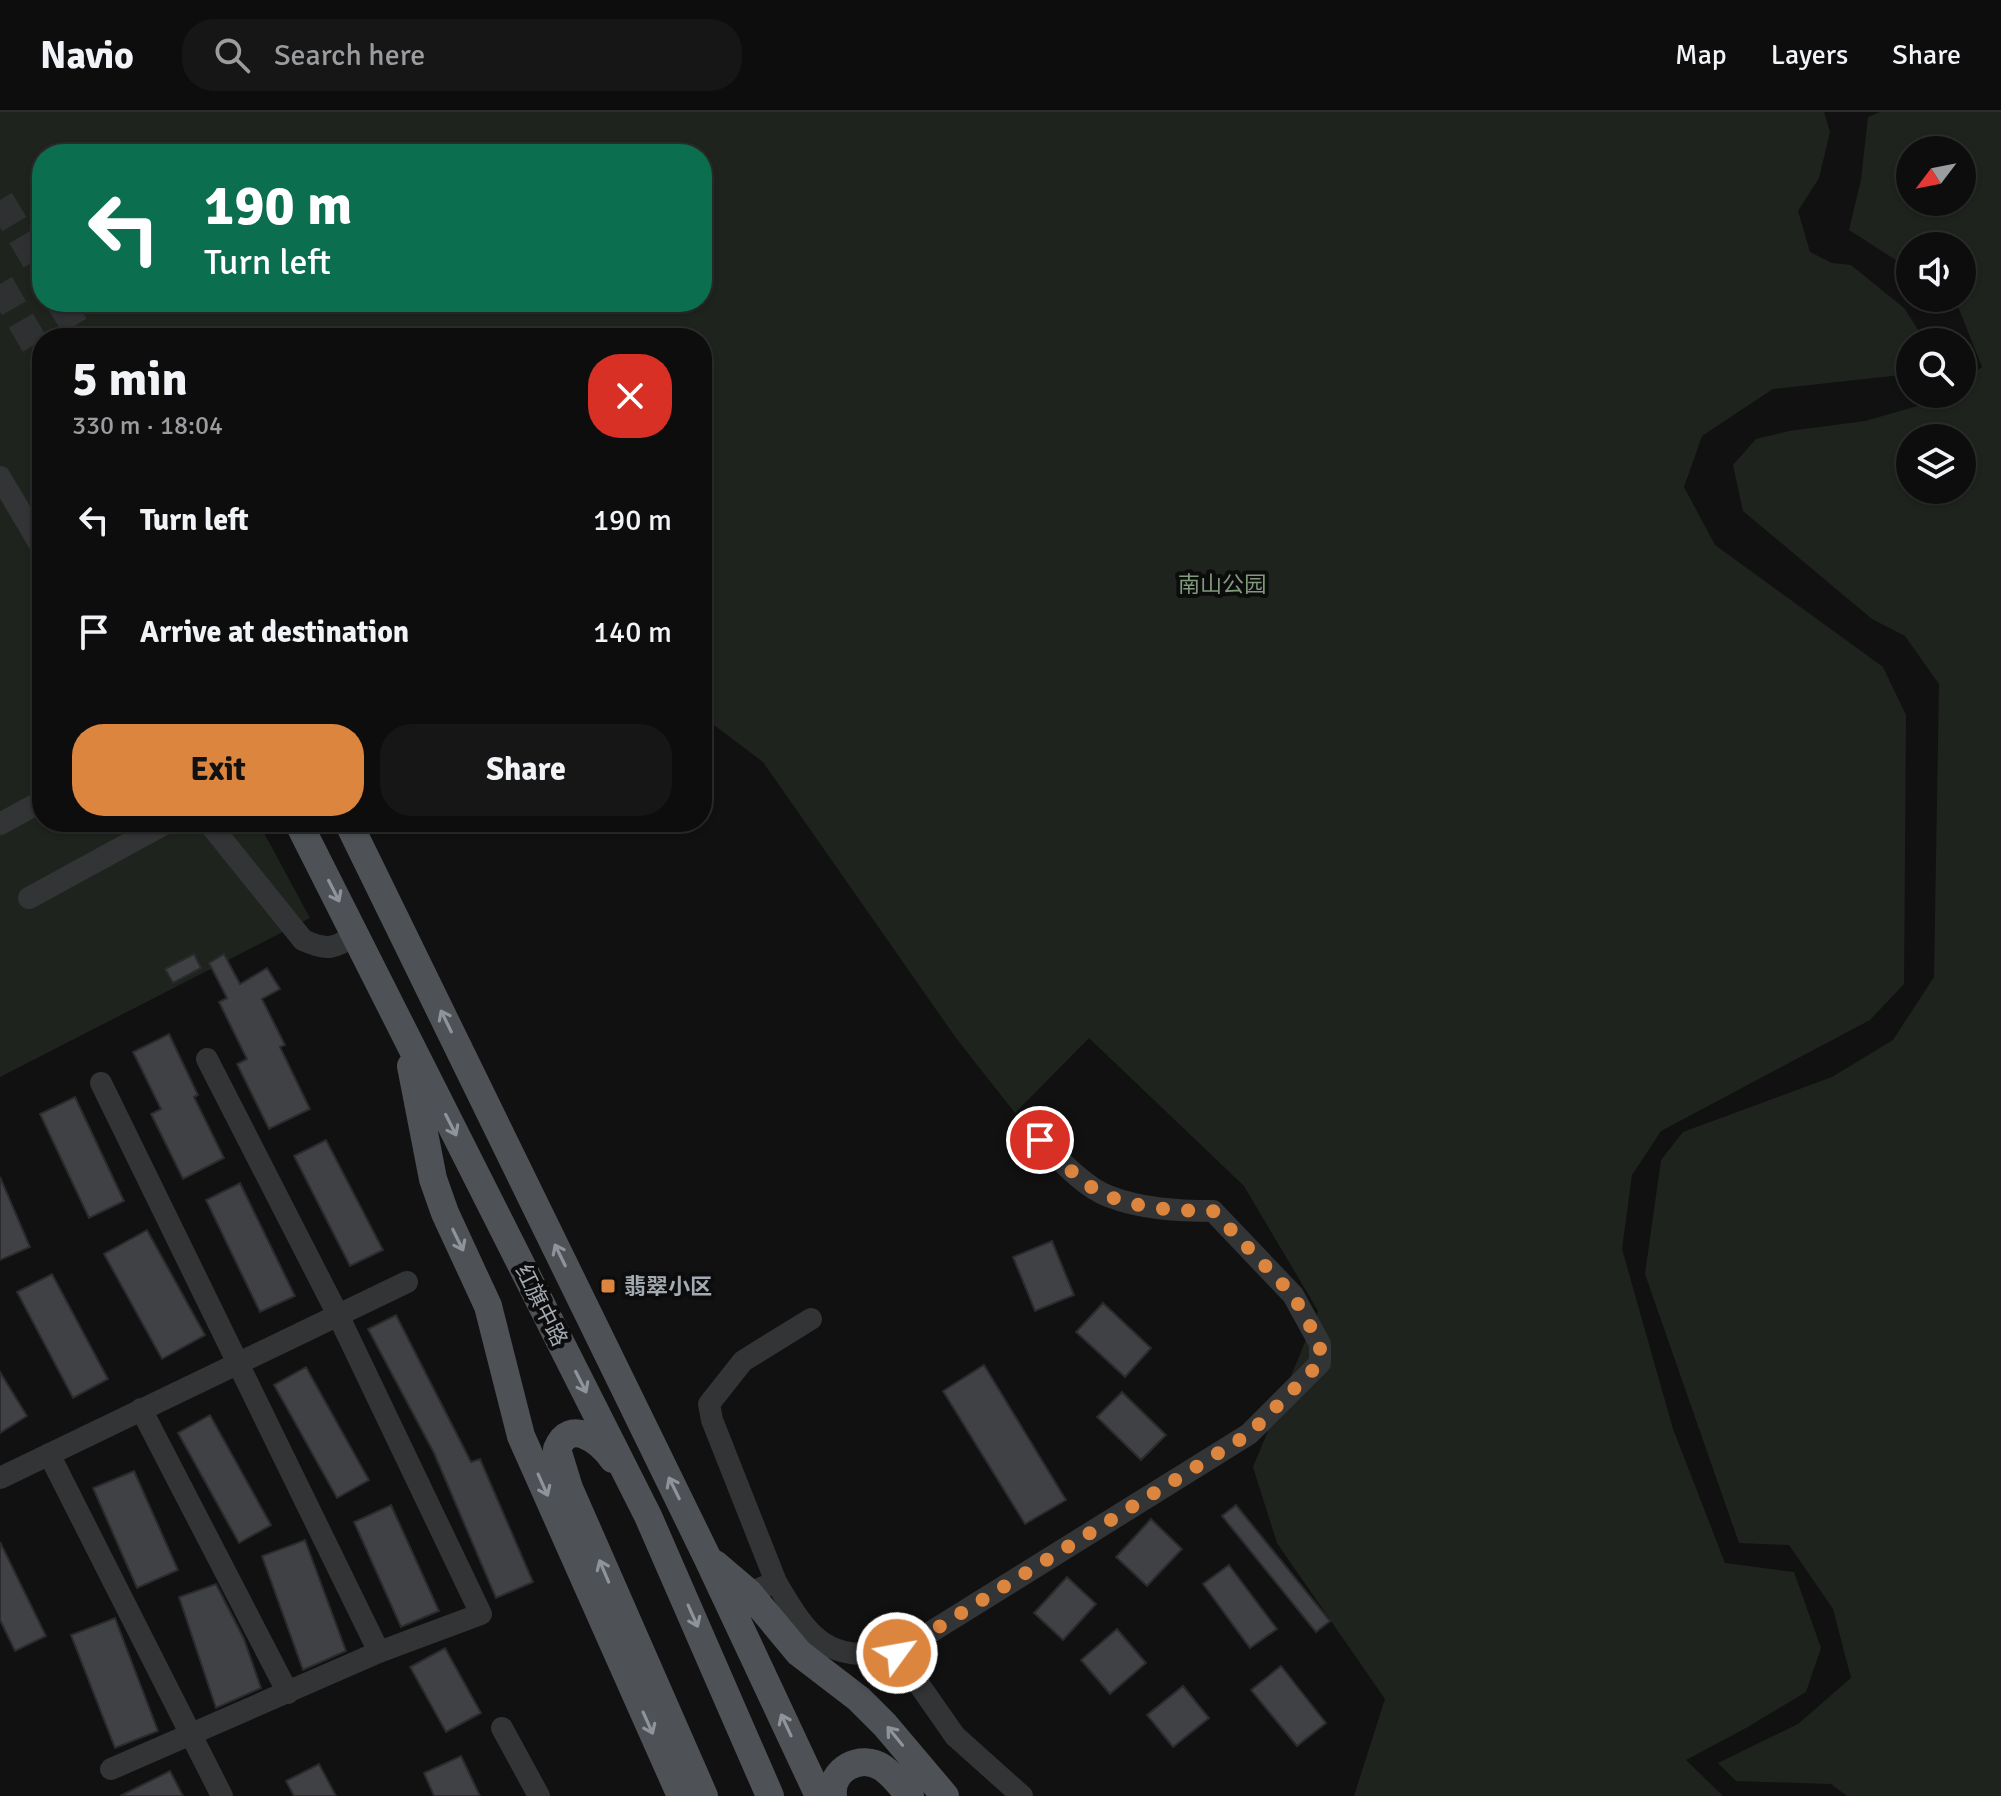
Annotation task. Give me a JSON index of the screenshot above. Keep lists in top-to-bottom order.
{
  "streets": {
    "main road": ["红旗中路"]
  },
  "parks": ["南山公园"],
  "places": {
    "transit": ["翡翠小区"]
  },
  "north": "bottom left",
  "page": {
    "header": "Navio",
    "search": "Search here",
    "nav": ["Map", "Layers", "Share"],
    "turn": ["190 m", "Turn left"],
    "heading": ["5 min", "330 m · 18:04"],
    "list": [
      {
        "name": "Turn left",
        "value": "190 m"
      },
      {
        "name": "Arrive at destination",
        "value": "140 m"
      }
    ],
    "buttons": ["Exit", "Share"]
  }
}
